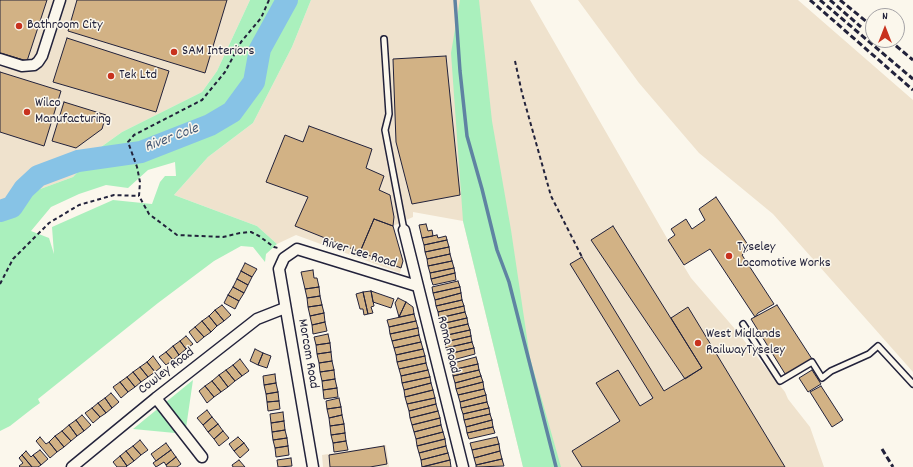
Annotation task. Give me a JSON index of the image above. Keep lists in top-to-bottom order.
{
  "streets": {
    "street": [
      "River Lee Road",
      "Roma Road",
      "Morcom Road",
      "Cowley Road"
    ]
  },
  "crossings": [
    ["River Lee Road", "Roma Road"],
    ["River Lee Road", "Morcom Road"],
    ["Morcom Road", "Cowley Road"]
  ],
  "water": ["River Cole"],
  "places": [
    "Bathroom City",
    "SAM Interiors",
    "Tek Ltd",
    "Wilco Manufacturing",
    "Tyseley Locomotive Works",
    "West Midlands RailwayTyseley"
  ],
  "north": "top"
}
